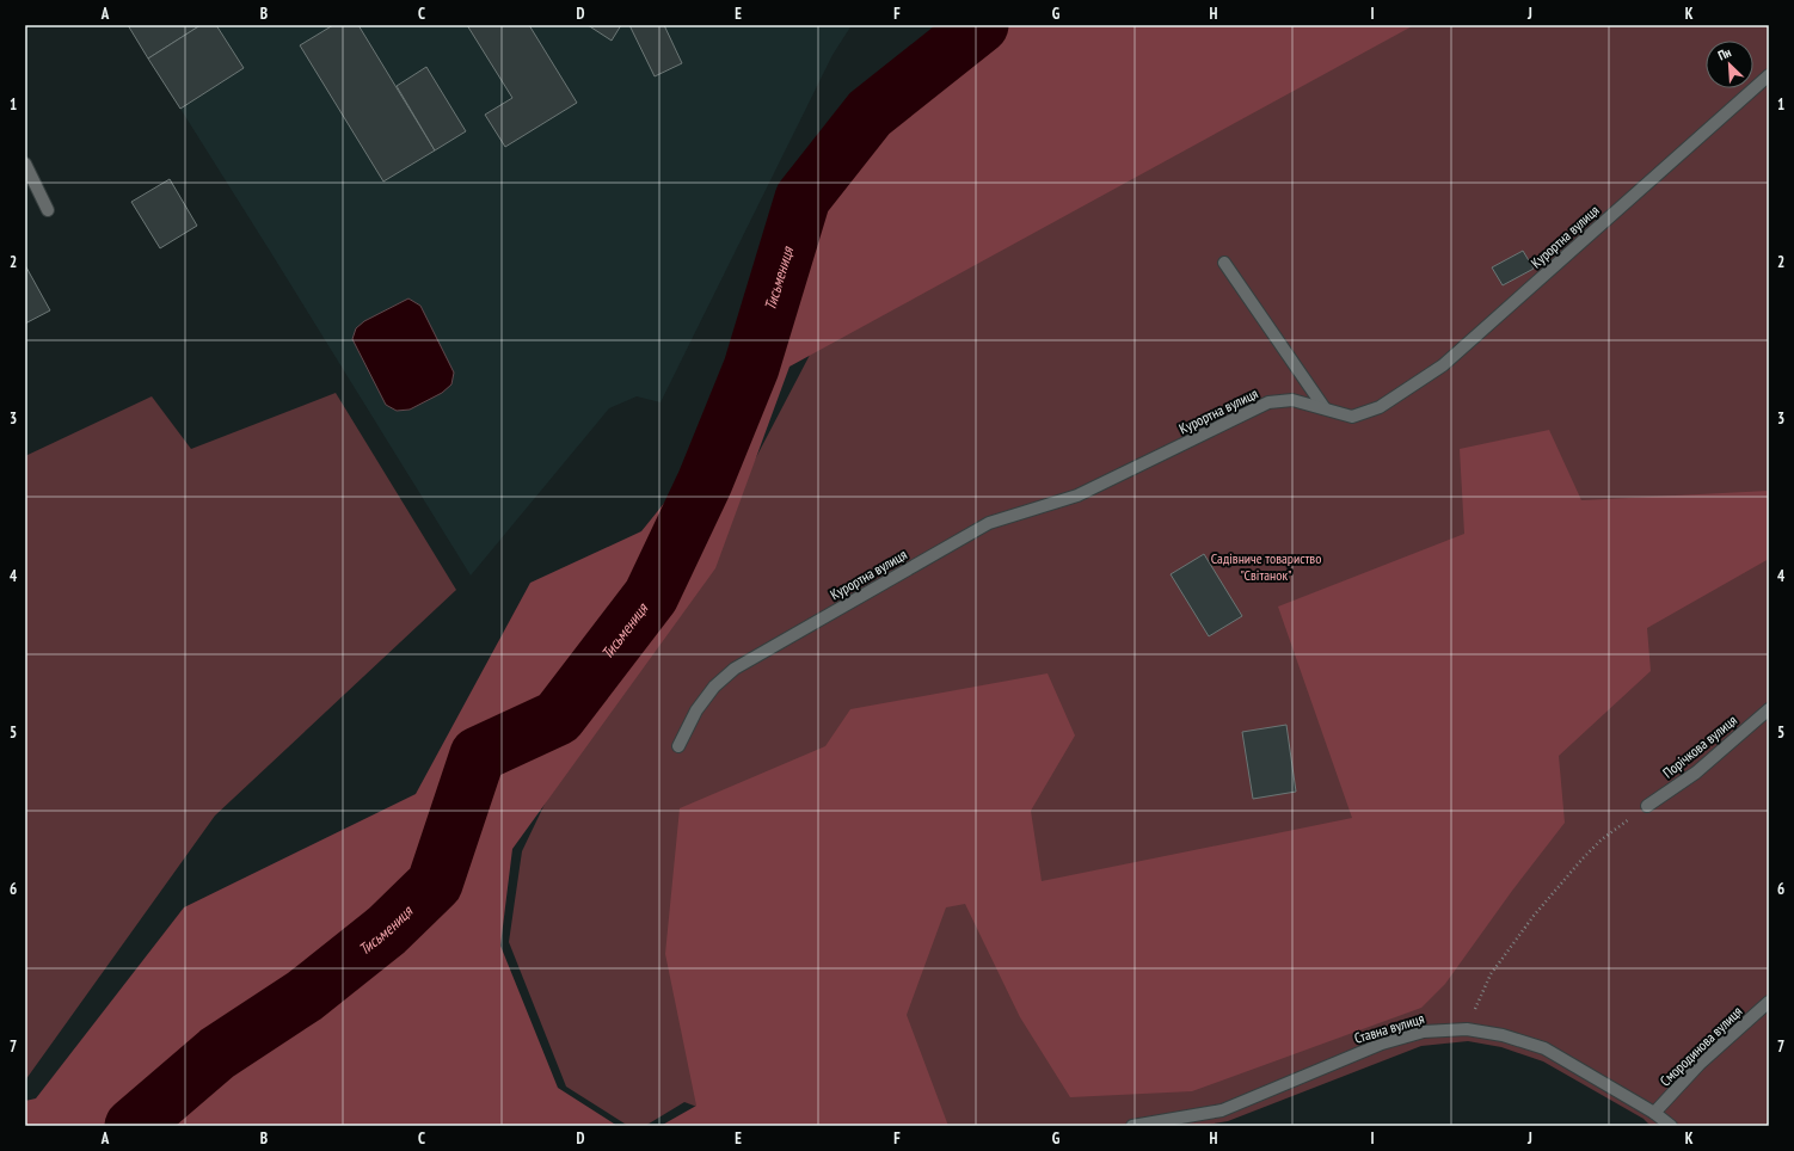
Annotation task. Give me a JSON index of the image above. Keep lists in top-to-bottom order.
{
  "streets": {
    "lane": [
      "Курортна вулиця",
      "Порічкова вулиця",
      "Ставна вулиця",
      "Смородинова вулиця"
    ]
  },
  "crossings": [
    ["Ставна вулиця", "Смородинова вулиця"]
  ],
  "water": ["Тисьмениця"],
  "parks": ["Садівниче товариство \"Світанок\""],
  "north": "top left",
  "grid": {
    "columns": [
      "A",
      "B",
      "C",
      "D",
      "E",
      "F",
      "G",
      "H",
      "I",
      "J",
      "K"
    ],
    "rows": [
      "1",
      "2",
      "3",
      "4",
      "5",
      "6",
      "7"
    ]
  }
}
